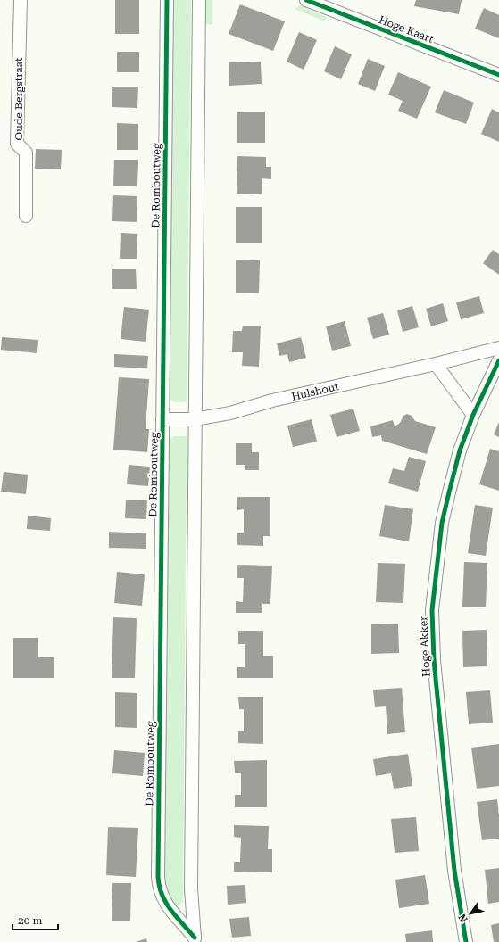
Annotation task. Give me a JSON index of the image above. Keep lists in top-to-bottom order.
{
  "streets": {
    "street": [
      "Hoge Kaart",
      "Oude Bergstraat",
      "De Romboutweg",
      "Hulshout",
      "Hoge Akker"
    ]
  },
  "crossings": [
    ["De Romboutweg", "Hulshout"]
  ],
  "scale_bar": "20 m",
  "north": "bottom left"
}
